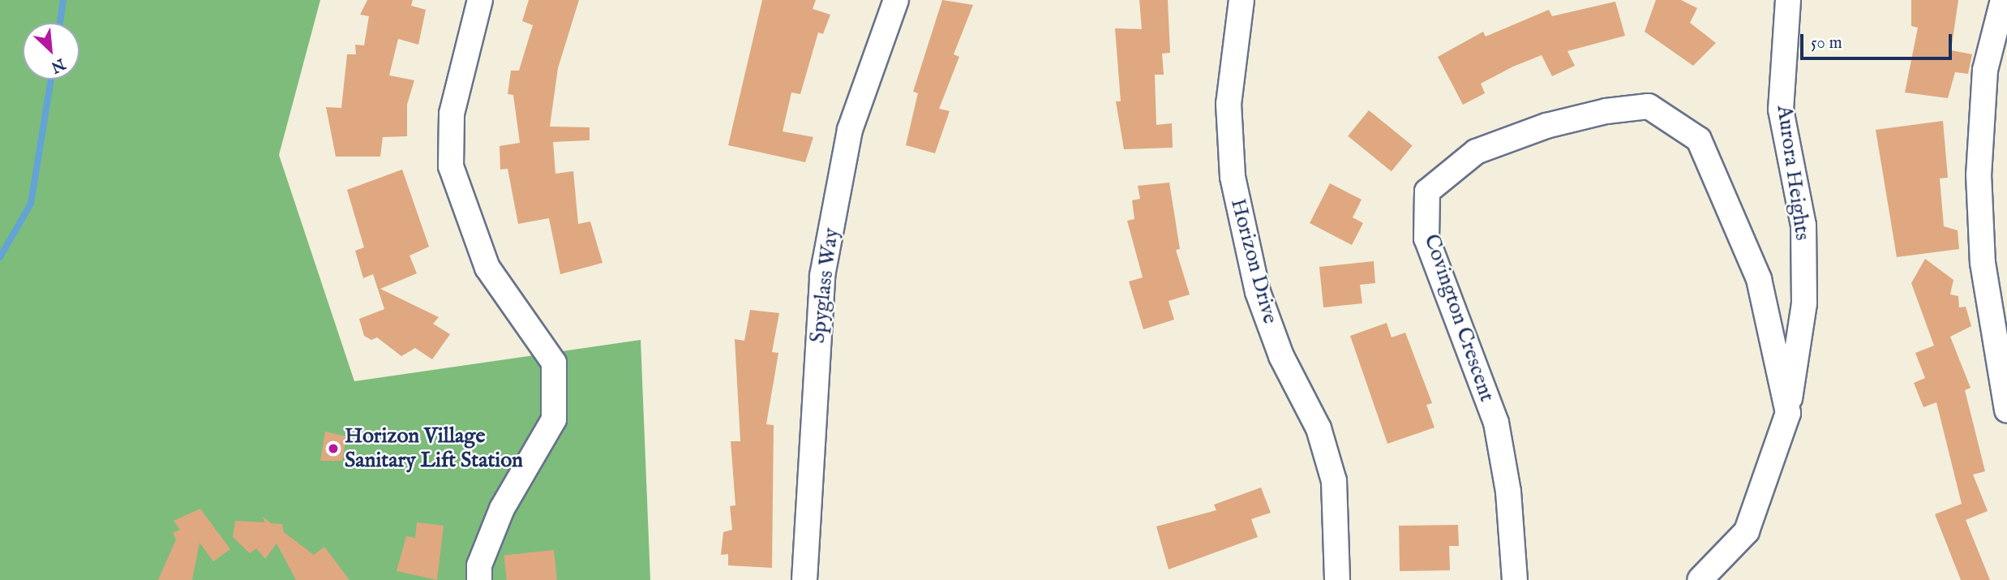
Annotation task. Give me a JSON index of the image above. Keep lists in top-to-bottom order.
{
  "streets": {
    "street": [
      "Aurora Heights",
      "Horizon Drive",
      "Spyglass Way",
      "Covington Crescent"
    ]
  },
  "crossings": [
    ["Aurora Heights", "Covington Crescent"]
  ],
  "places": ["Horizon Village Sanitary Lift Station"],
  "scale_bar": "50 m",
  "north": "bottom right"
}
